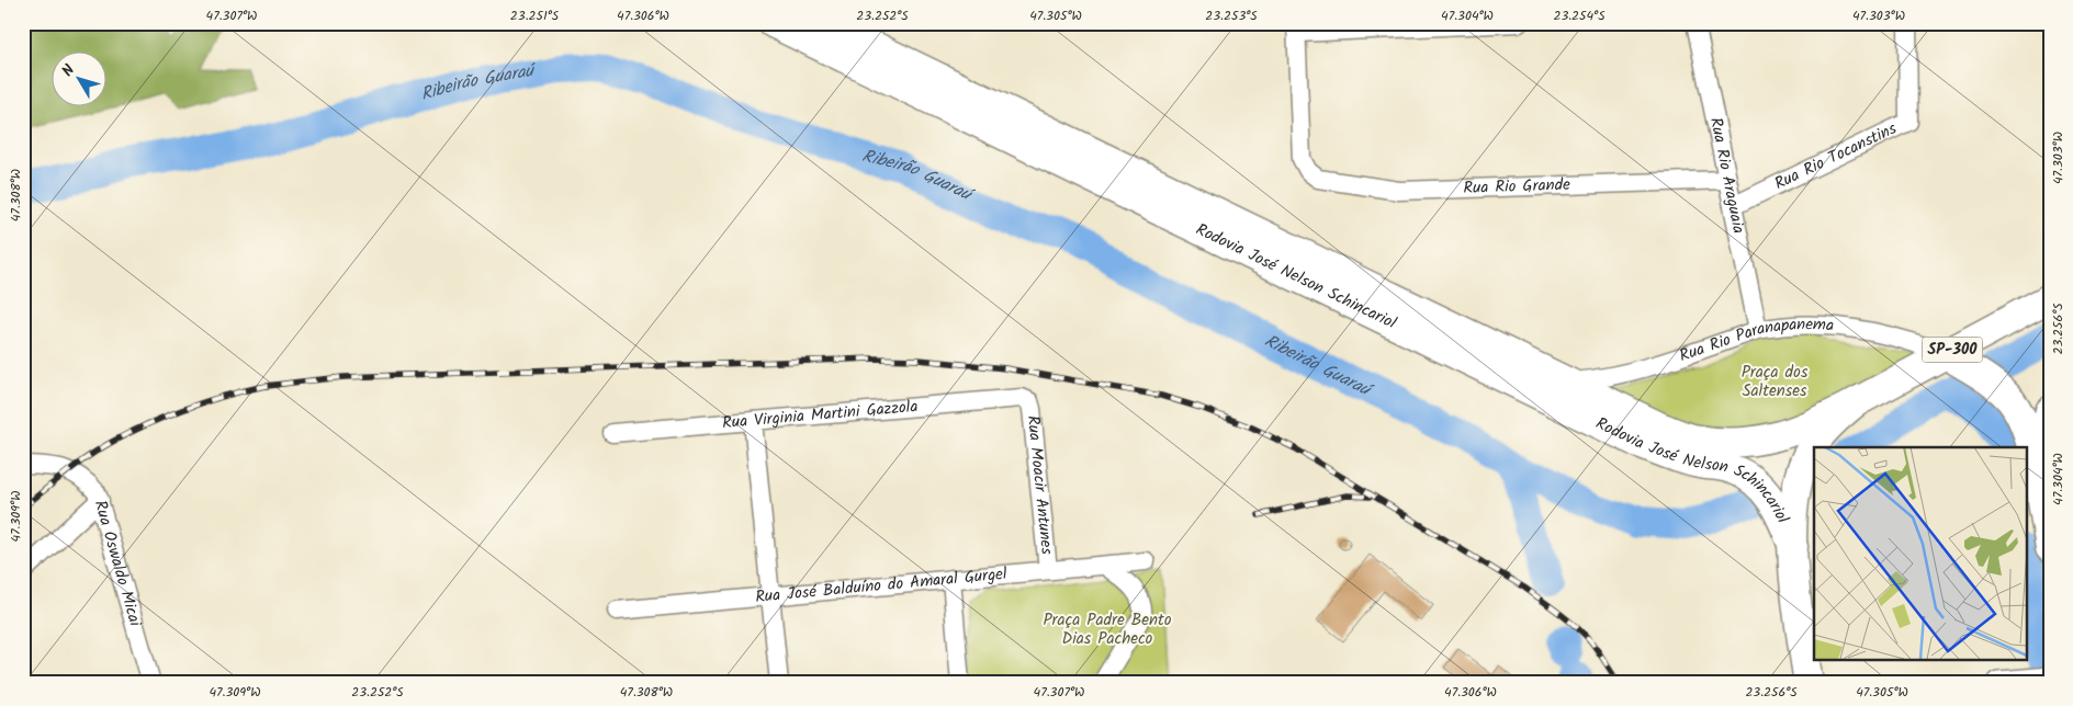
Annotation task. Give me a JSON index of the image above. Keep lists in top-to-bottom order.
{
  "streets": {
    "main road": ["Rodovia José Nelson Schincariol", "SP-300"],
    "street": [
      "Rua Rio Tocanstins",
      "Rua Rio Araguaia",
      "Rua Rio Grande",
      "Rua Rio Paranapanema",
      "Rua Virginia Martini Gazzola",
      "Rua Moacir Antunes",
      "Rua Oswaldo Micai",
      "Rua José Balduíno do Amaral Gurgel"
    ]
  },
  "crossings": [
    ["Rua Rio Tocanstins", "Rua Rio Araguaia"],
    ["Rua Rio Araguaia", "Rua Rio Grande"],
    ["Rua Rio Araguaia", "Rua Rio Paranapanema"],
    ["Rodovia José Nelson Schincariol", "Rua Rio Paranapanema"],
    ["Rodovia José Nelson Schincariol", "SP-300"],
    ["Rua Rio Paranapanema", "SP-300"],
    ["Rua Virginia Martini Gazzola", "Rua Moacir Antunes"],
    ["Rua Moacir Antunes", "Rua José Balduíno do Amaral Gurgel"]
  ],
  "water": ["Ribeirão Guaraú"],
  "parks": ["Praça dos Saltenses", "Praça Padre Bento Dias Pacheco"],
  "north": "top left",
  "coordinates": [
    "47.307°W",
    "23.251°S",
    "47.306°W",
    "23.252°S",
    "47.305°W",
    "23.253°S",
    "47.304°W",
    "23.254°S",
    "47.303°W",
    "47.308°W",
    "23.256°S",
    "47.309°W"
  ]
}
